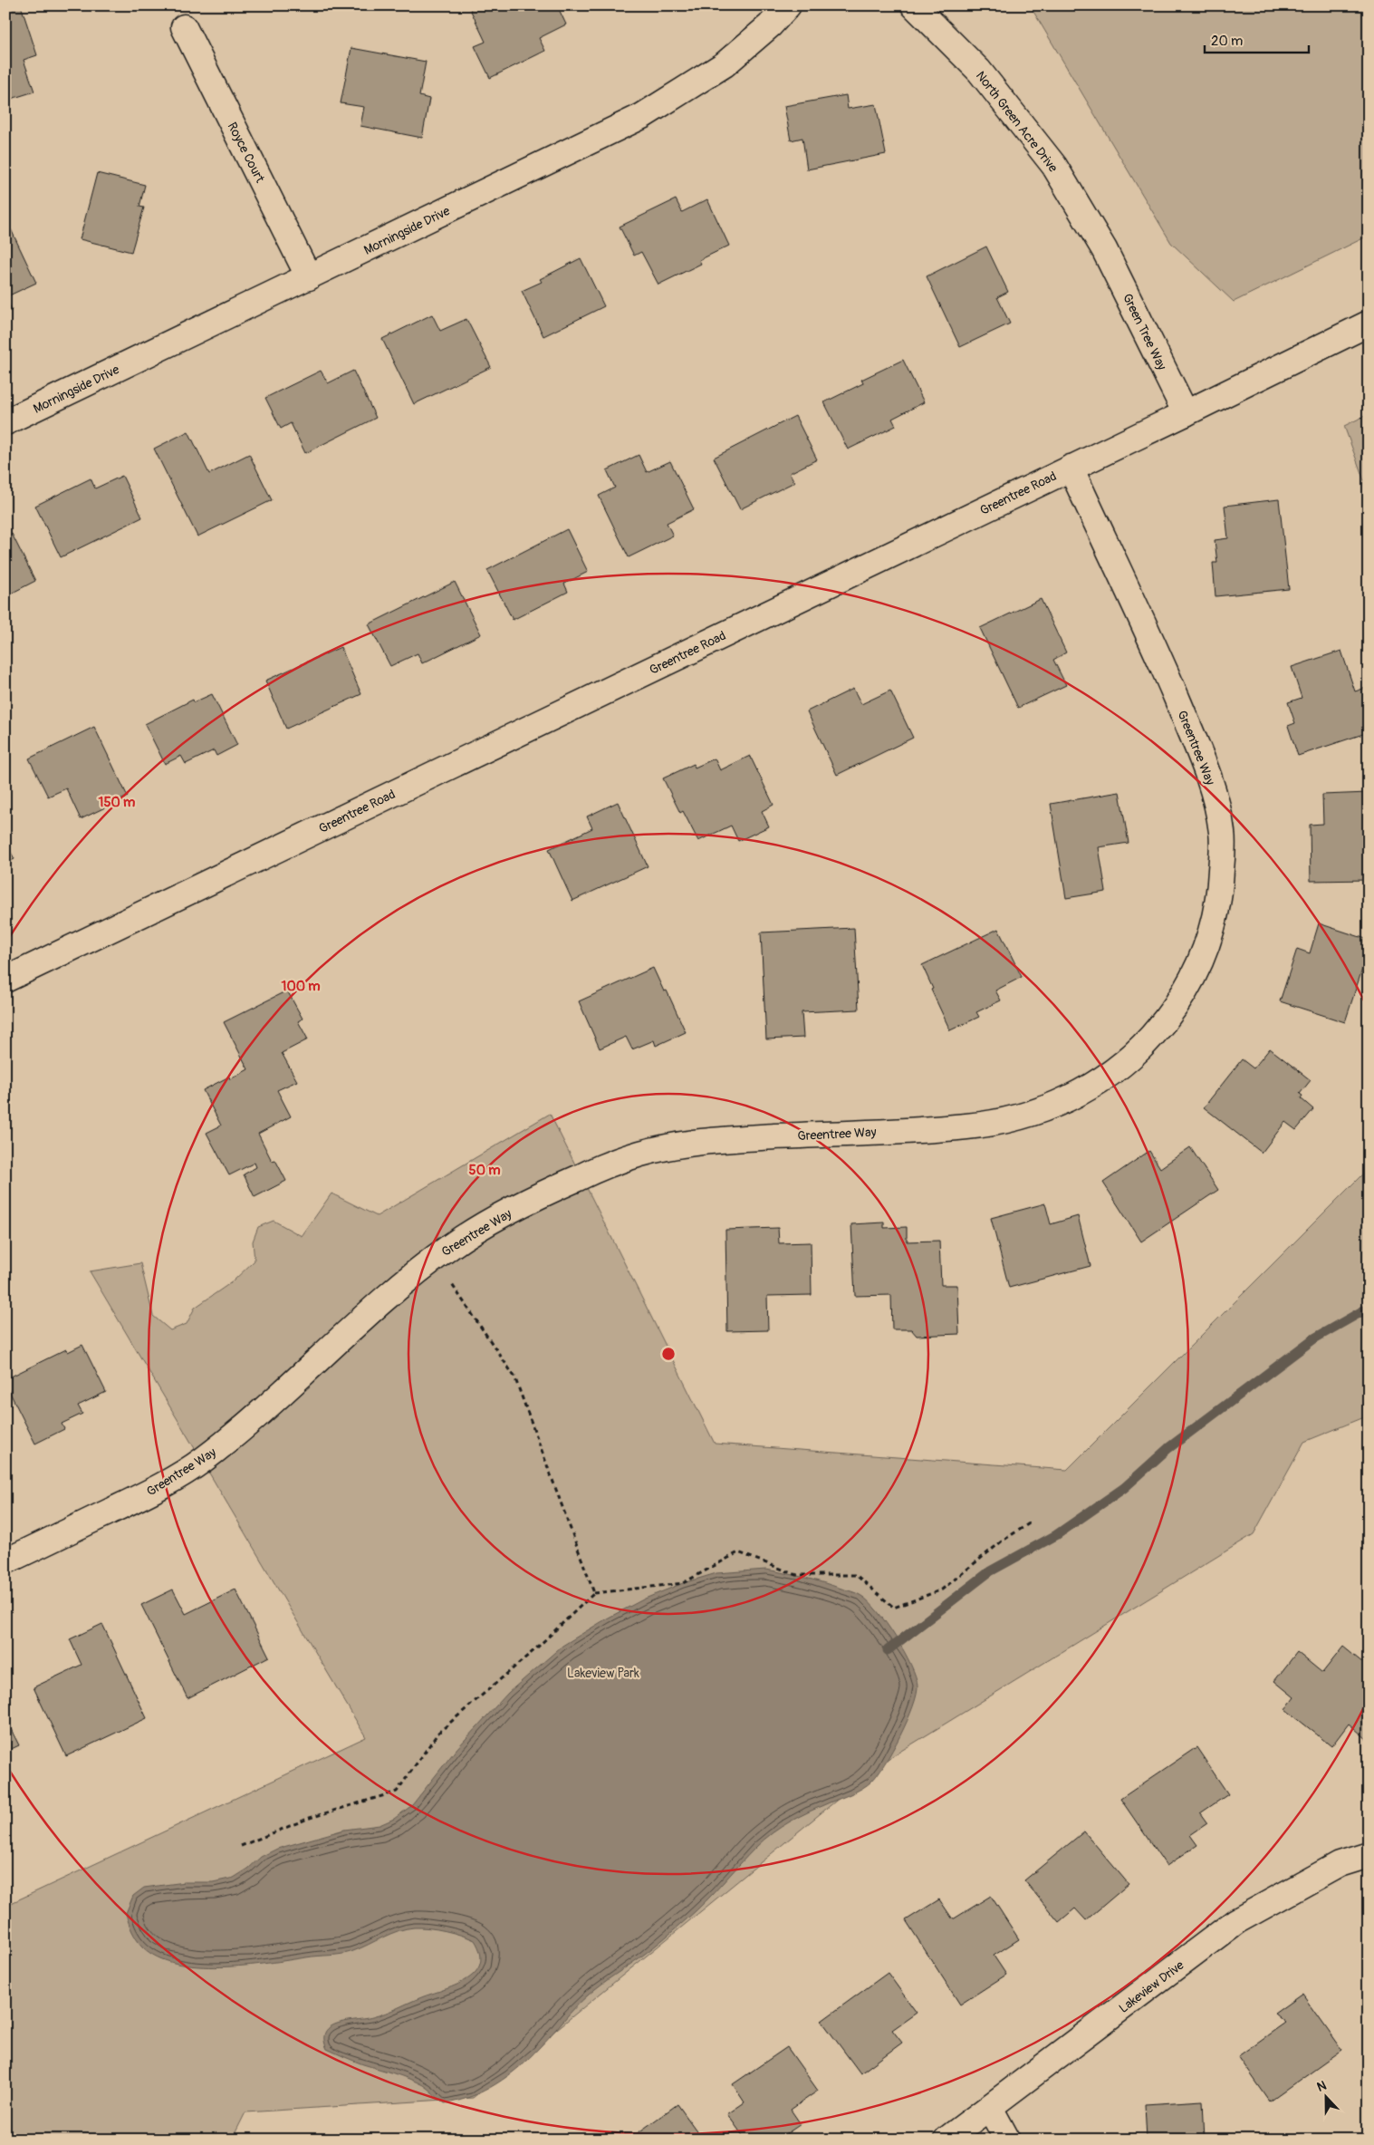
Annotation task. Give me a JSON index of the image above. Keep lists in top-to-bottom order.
{
  "streets": {
    "street": [
      "North Green Acre Drive",
      "Royce Court",
      "Morningside Drive",
      "Green Tree Way",
      "Greentree Road",
      "Greentree Way",
      "Lakeview Drive"
    ]
  },
  "crossings": [
    ["North Green Acre Drive", "Green Tree Way"],
    ["Royce Court", "Morningside Drive"],
    ["Green Tree Way", "Greentree Road"],
    ["Greentree Road", "Greentree Way"]
  ],
  "parks": ["Lakeview Park"],
  "scale_bar": "20 m",
  "north": "top",
  "rings": ["150 m", "100 m", "50 m"]
}
